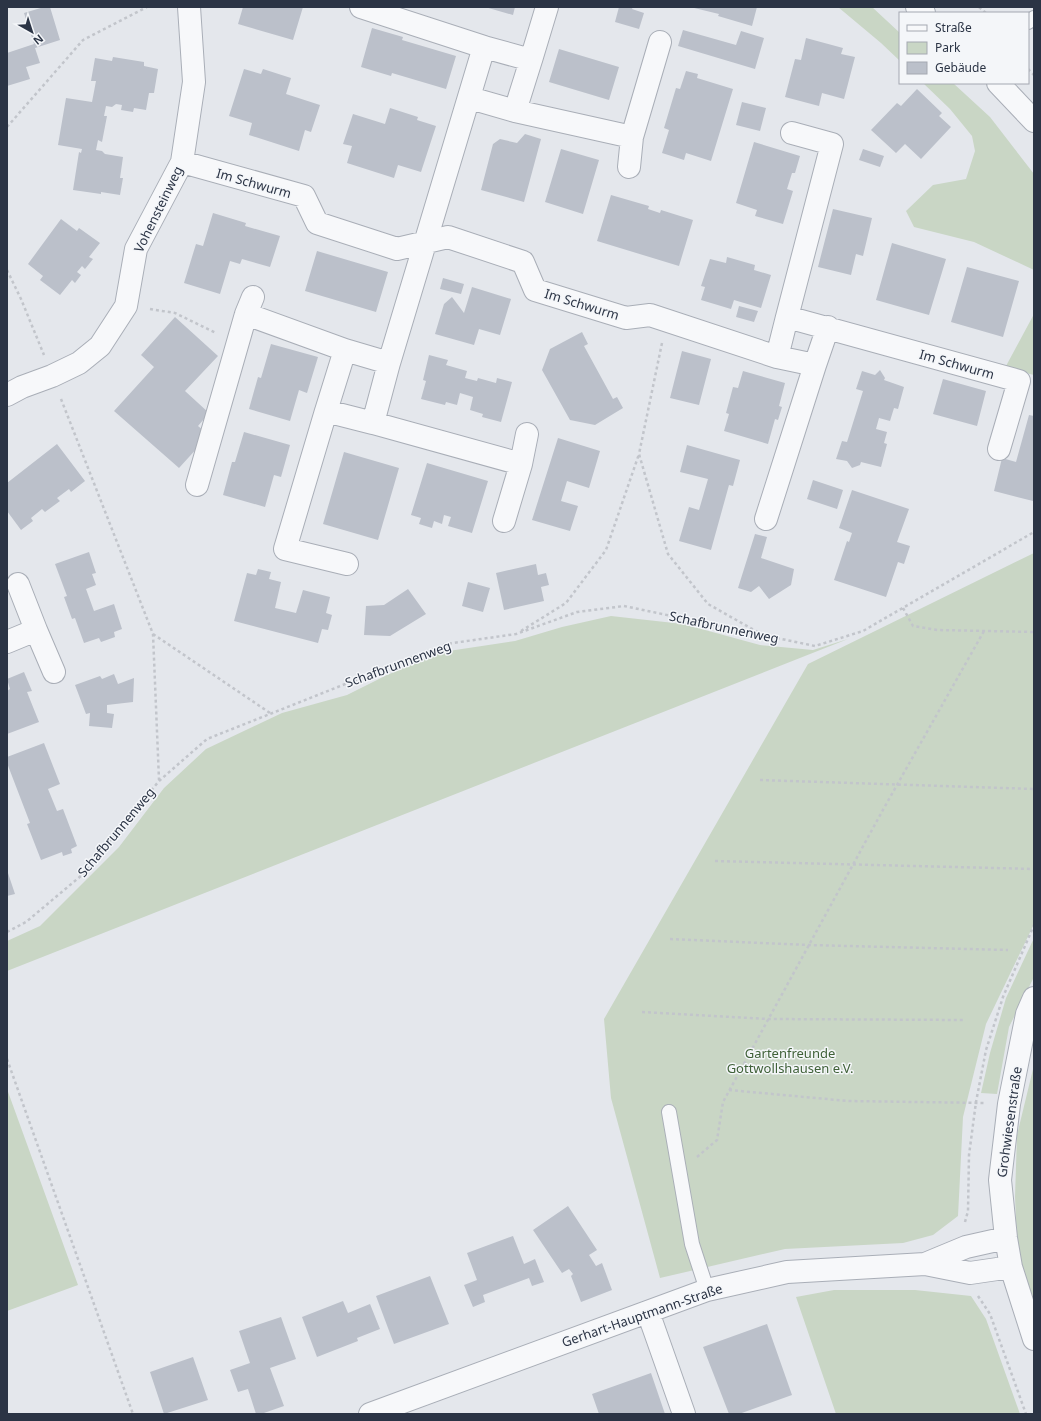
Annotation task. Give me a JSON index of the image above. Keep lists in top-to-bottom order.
{
  "streets": {
    "street": [
      "Im Schwurm",
      "Vohensteinweg",
      "Grohwiesenstraße",
      "Gerhart-Hauptmann-Straße"
    ],
    "path": ["Schafbrunnenweg"]
  },
  "crossings": [
    ["Im Schwurm", "Vohensteinweg"],
    ["Grohwiesenstraße", "Gerhart-Hauptmann-Straße"]
  ],
  "parks": ["Gartenfreunde Gottwollshausen e.V."],
  "legend": ["Straße", "Park", "Gebäude"],
  "north": "bottom right"
}
